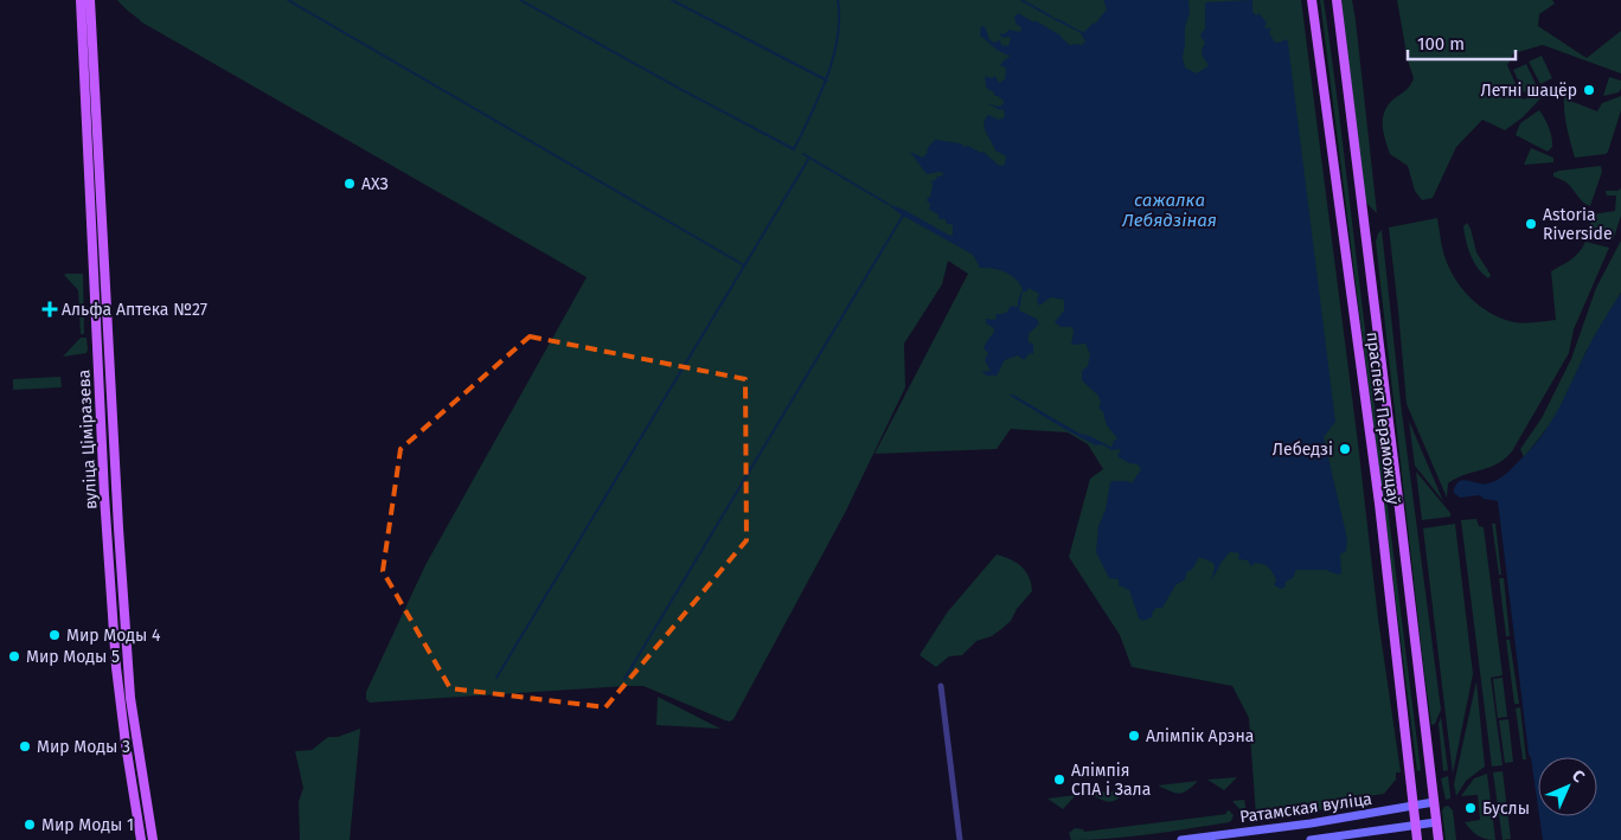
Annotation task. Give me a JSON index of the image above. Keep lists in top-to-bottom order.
{
  "streets": {
    "main road": ["праспект Пераможцаў", "вуліца Ціміразева", "Ратамская вуліца"]
  },
  "crossings": [
    ["праспект Пераможцаў", "Ратамская вуліца"]
  ],
  "water": ["сажалка Лебядзіная"],
  "places": {
    "other": [
      "Летні шацёр",
      "АХЗ",
      "Astoria Riverside",
      "Лебедзі",
      "Мир Моды 4",
      "Мир Моды 5",
      "Алімпік Арэна",
      "Мир Моды 3",
      "Алімпія СПА і Зала",
      "Буслы",
      "Мир Моды 1"
    ],
    "health": ["Альфа Аптека №27"]
  },
  "scale_bar": "100 m",
  "north": "top right"
}
